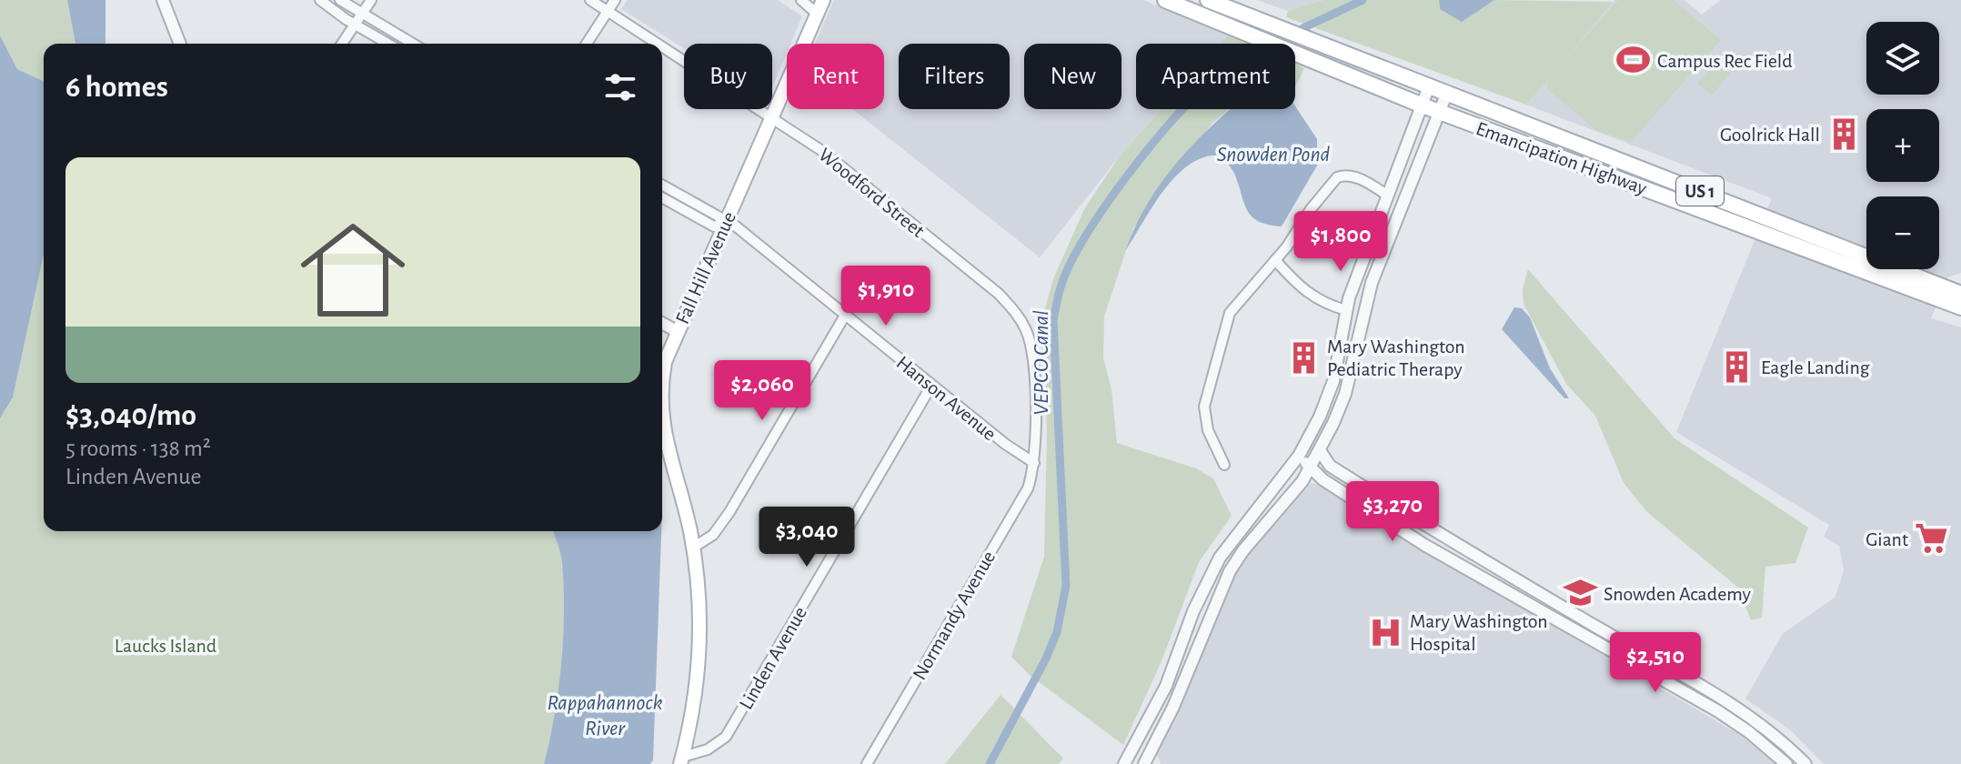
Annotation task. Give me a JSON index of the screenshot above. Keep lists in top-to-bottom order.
{
  "streets": {
    "main road": ["Emancipation Highway", "US 1", "Fall Hill Avenue"],
    "street": [
      "Woodford Street",
      "Hanson Avenue",
      "Normandy Avenue",
      "Linden Avenue"
    ]
  },
  "crossings": [
    ["Woodford Street", "Fall Hill Avenue"],
    ["Woodford Street", "Hanson Avenue"],
    ["Woodford Street", "Normandy Avenue"],
    ["Fall Hill Avenue", "Hanson Avenue"],
    ["Fall Hill Avenue", "Linden Avenue"],
    ["Hanson Avenue", "Normandy Avenue"],
    ["Hanson Avenue", "Linden Avenue"]
  ],
  "water": ["Snowden Pond", "VEPCO Canal", "Rappahannock River"],
  "parks": ["Laucks Island"],
  "places": {
    "sports": ["Campus Rec Field"],
    "building": ["Goolrick Hall", "Mary Washington Pediatric Therapy", "Eagle Landing"],
    "supermarket": ["Giant"],
    "school or university": ["Snowden Academy"],
    "hospital": ["Mary Washington Hospital"]
  },
  "page": {
    "map_buttons": ["+", "−"],
    "chip": [
      "Buy",
      "Rent",
      "Filters",
      "New",
      "Apartment"
    ],
    "heading": "6 homes",
    "list": [
      {
        "name": "$3,040/mo",
        "note": "5 rooms · 138 m² · Linden Avenue"
      }
    ],
    "price": [
      "$1,800",
      "$1,910",
      "$2,060",
      "$3,270",
      "$3,040",
      "$2,510"
    ]
  }
}
